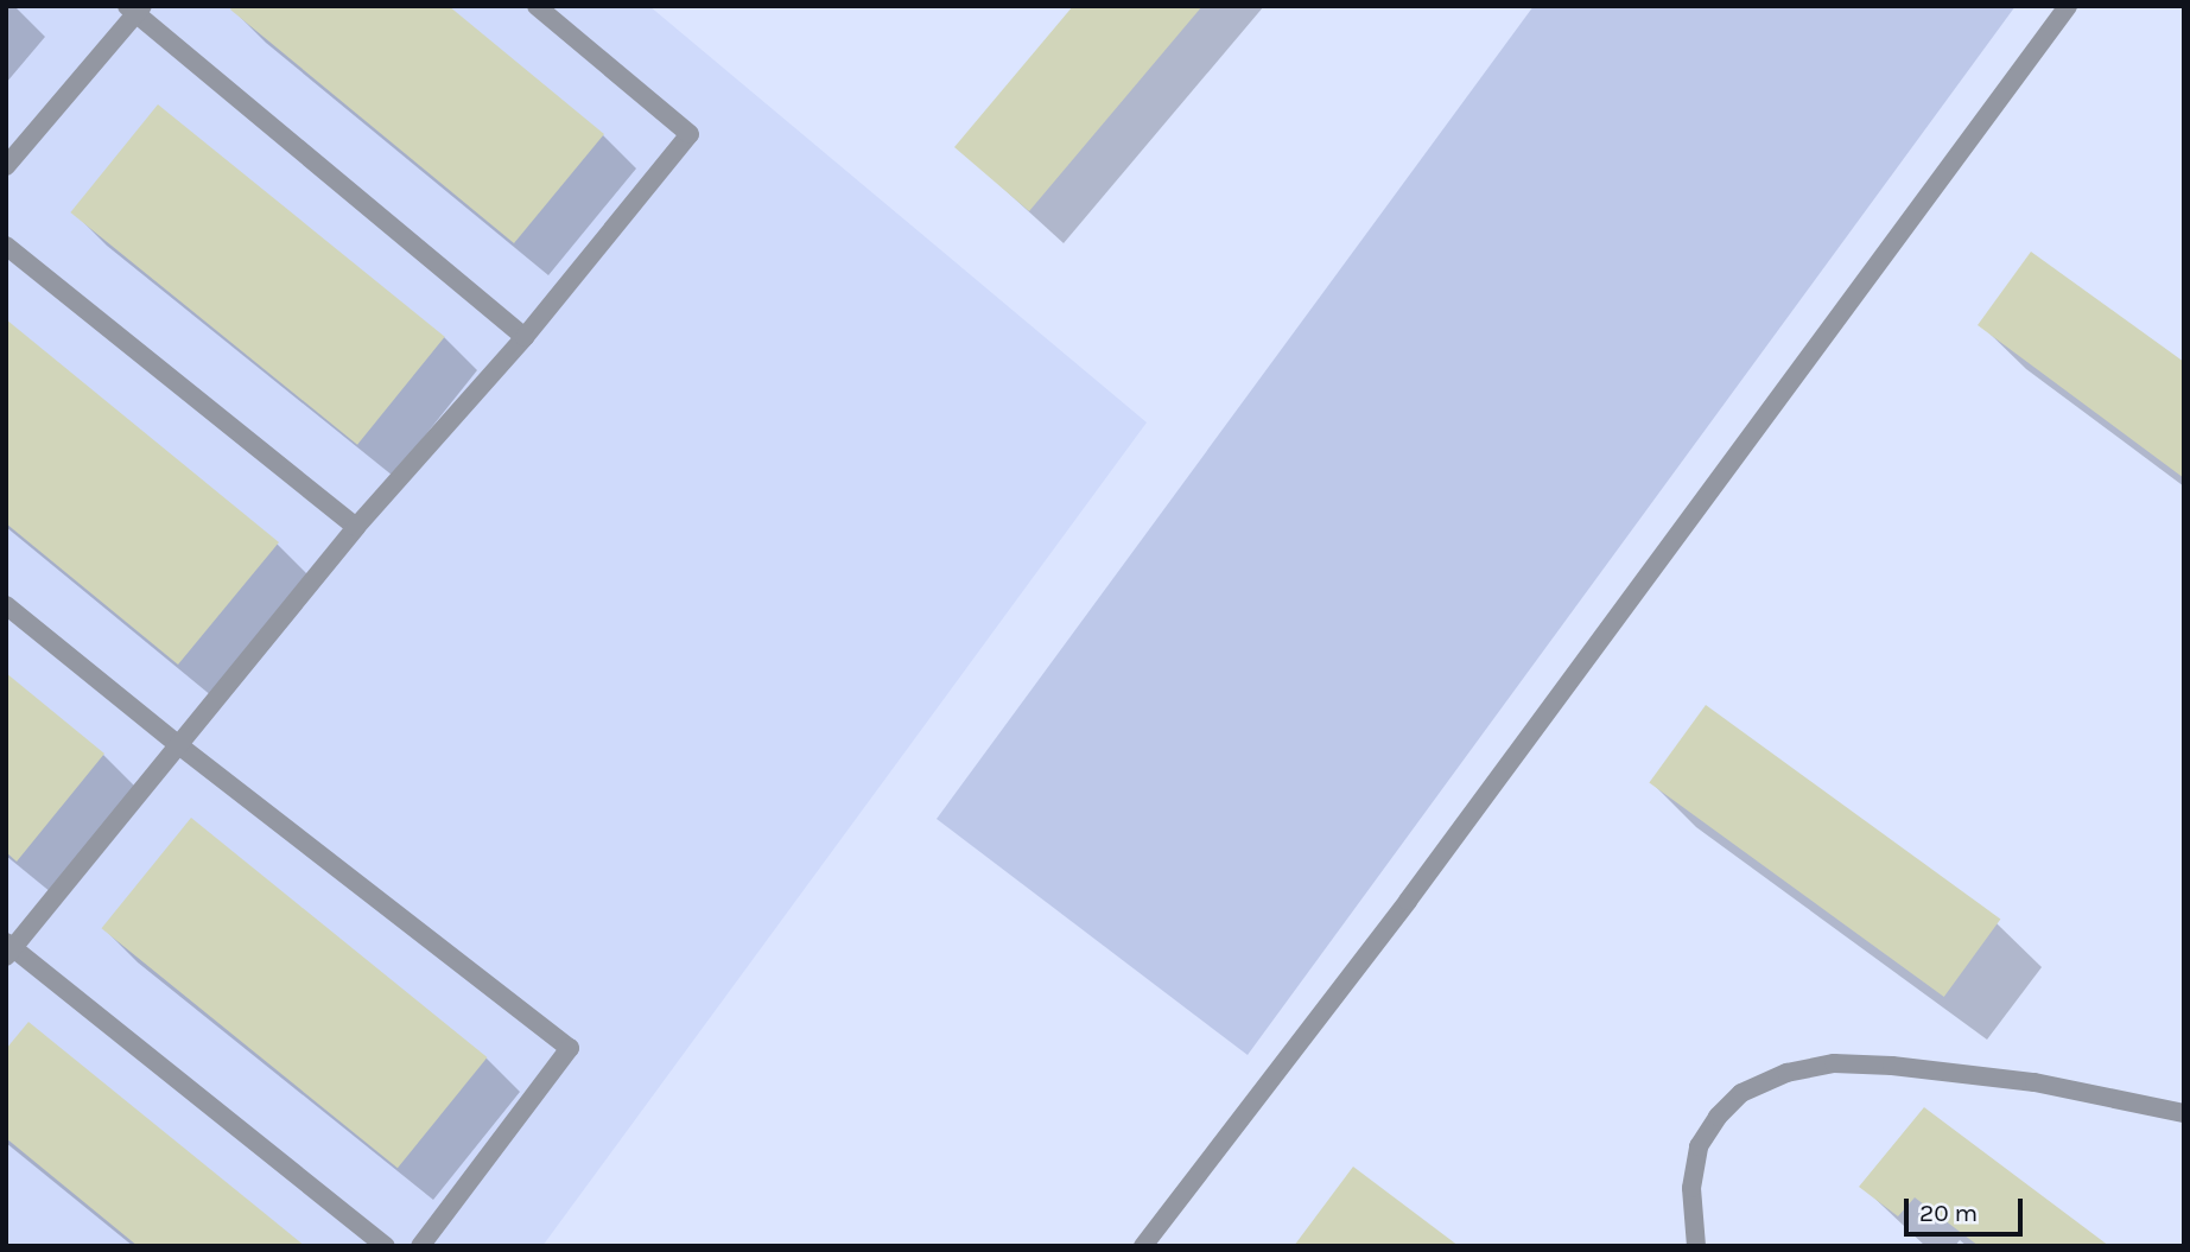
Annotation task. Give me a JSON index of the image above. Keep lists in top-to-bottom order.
{
  "scale_bar": "20 m"
}
